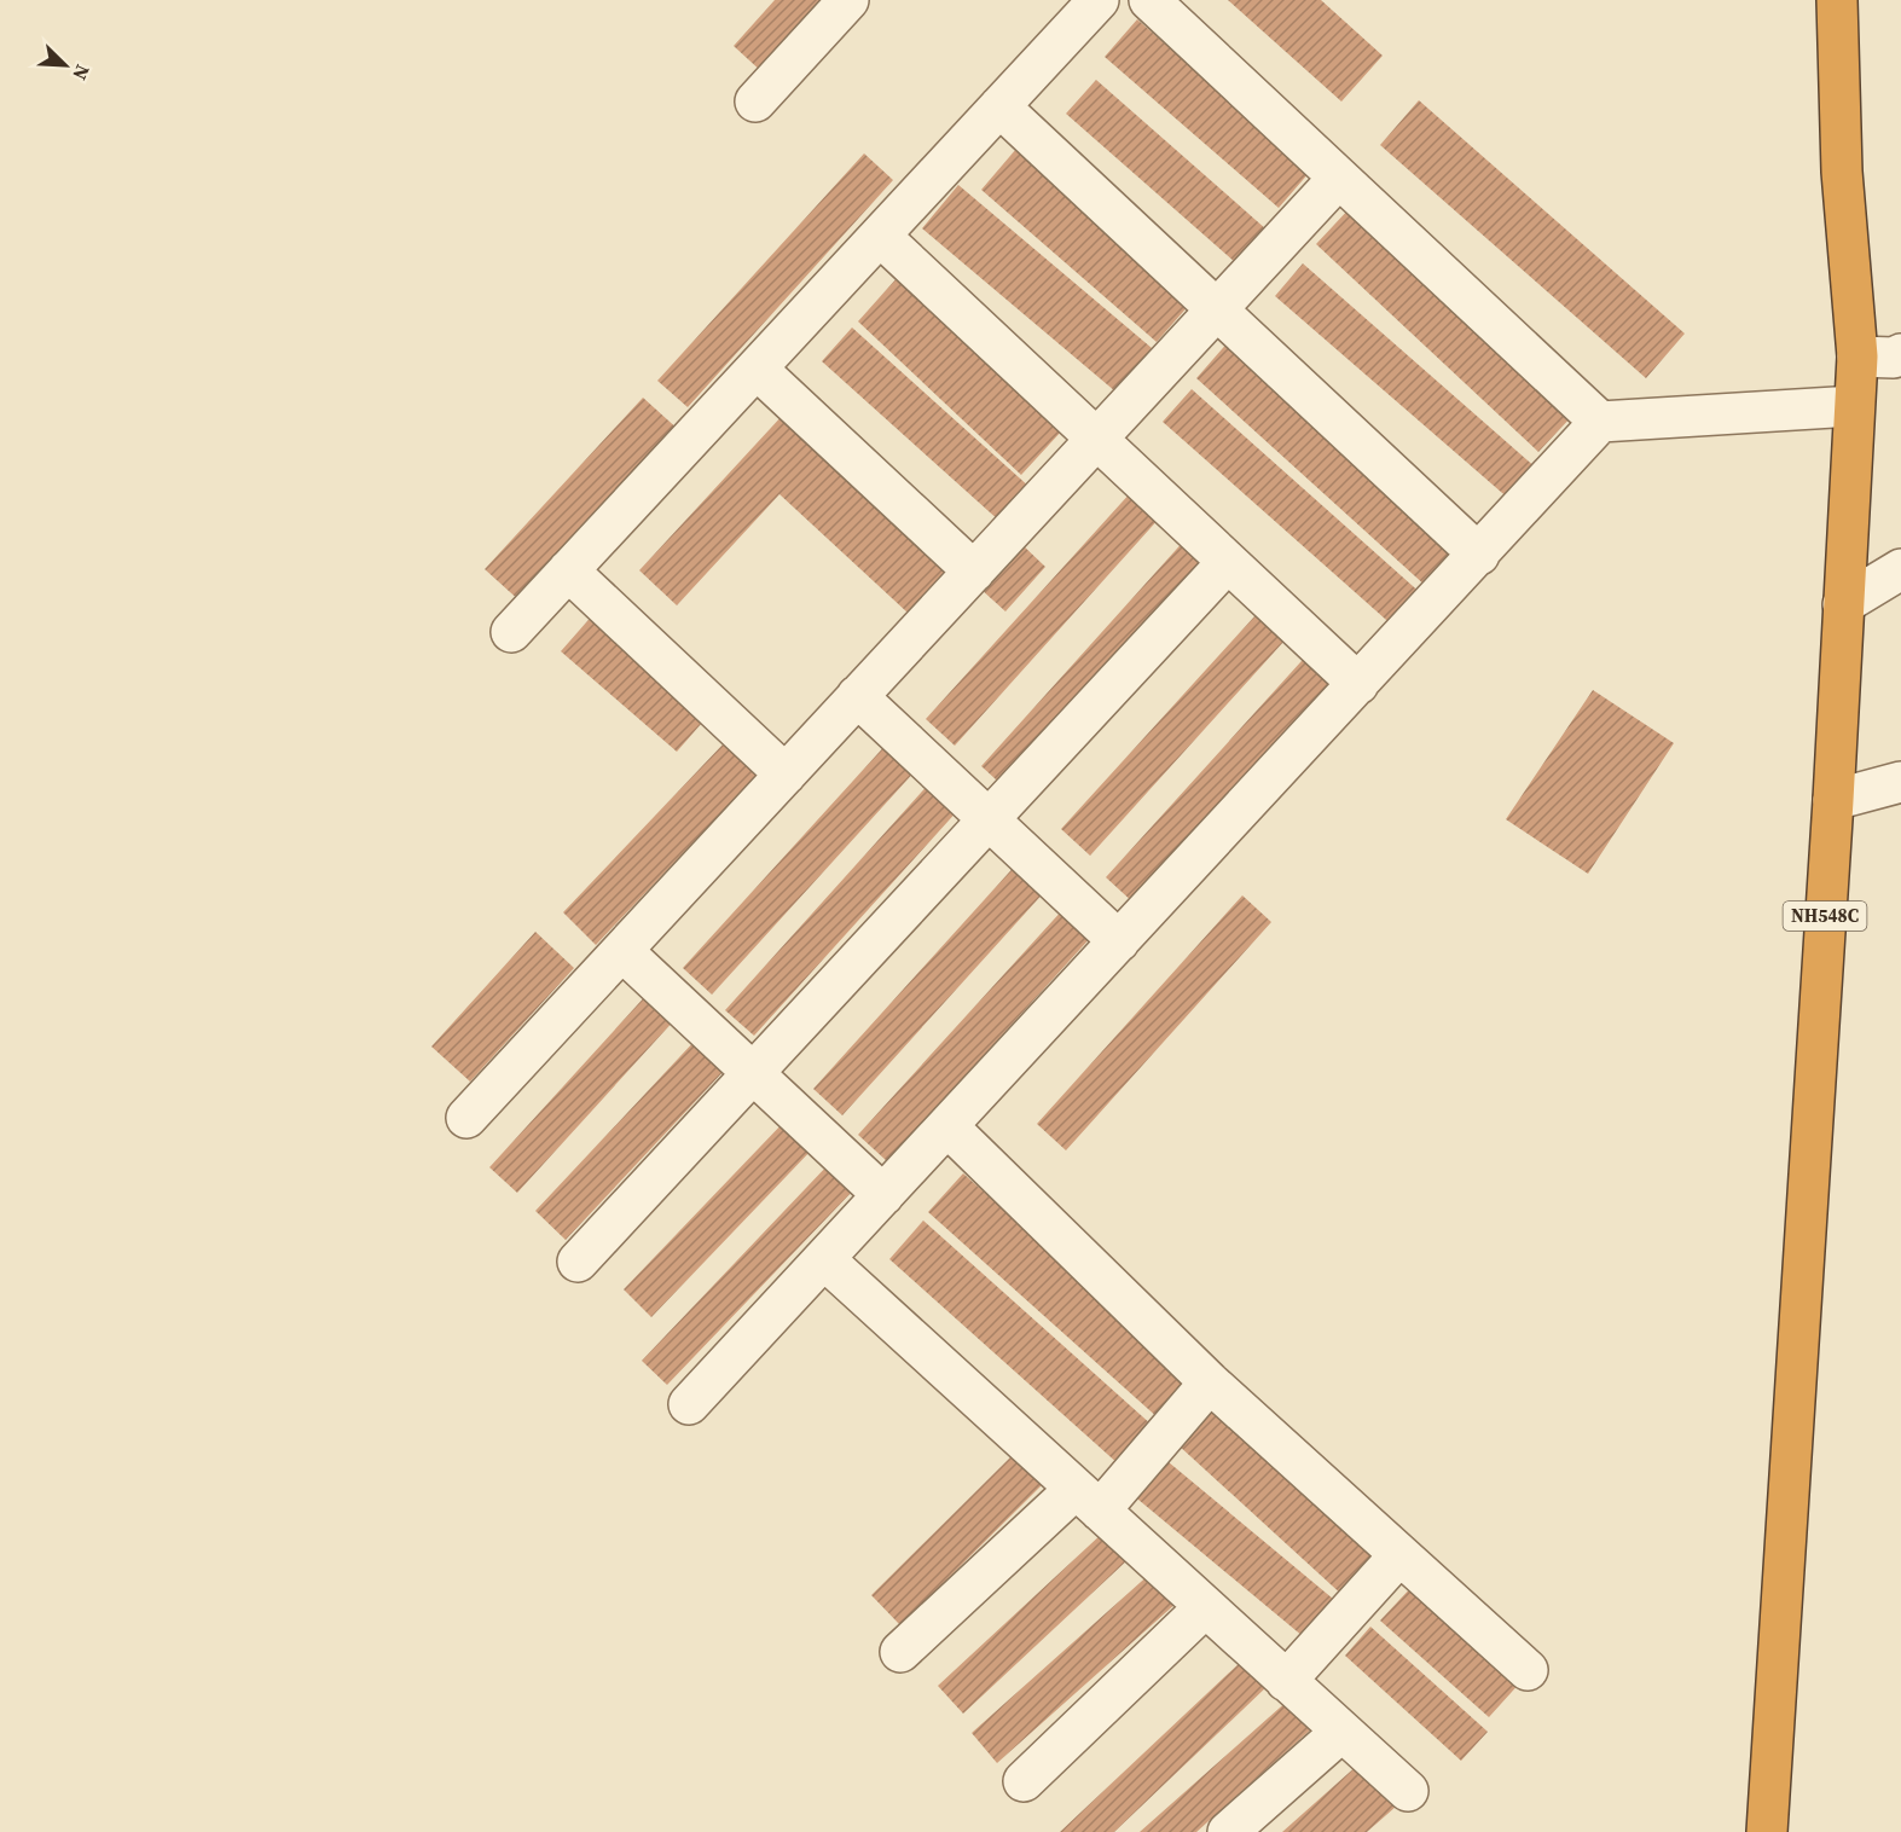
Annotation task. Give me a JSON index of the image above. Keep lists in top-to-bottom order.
{
  "streets": {
    "highway": ["NH548C"]
  },
  "north": "bottom right"
}
